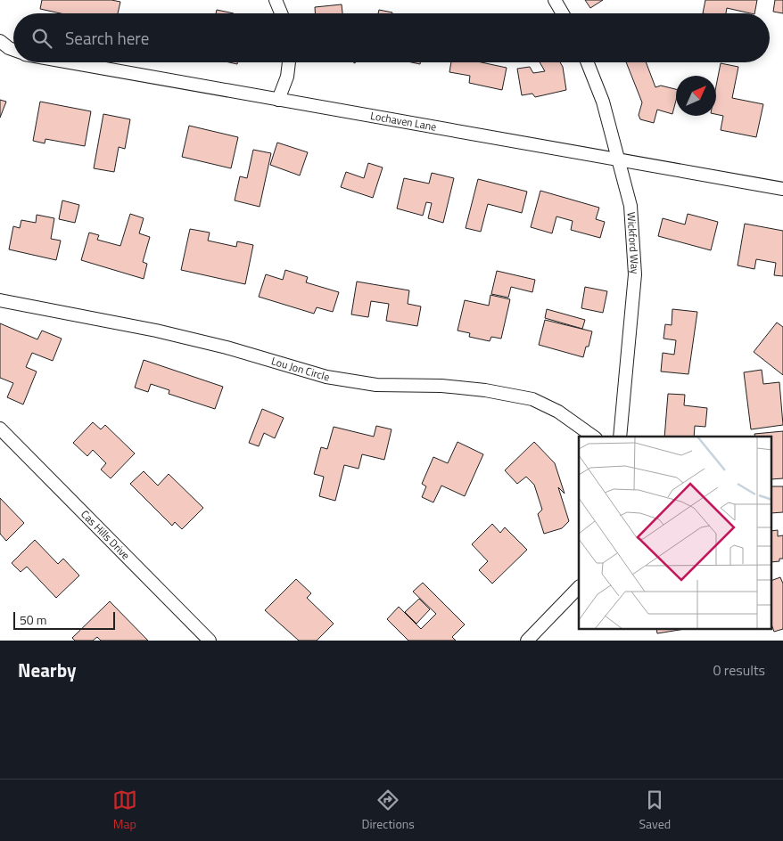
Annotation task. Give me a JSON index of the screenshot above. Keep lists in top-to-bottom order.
{
  "streets": {
    "street": [
      "Lochaven Lane",
      "Wickford Way",
      "Lou Jon Circle",
      "Cas Hills Drive"
    ]
  },
  "crossings": [
    ["Lochaven Lane", "Wickford Way"]
  ],
  "scale_bar": "50 m",
  "north": "top right",
  "page": {
    "search": "Search here",
    "scale": "50 m",
    "heading": ["Nearby", "0 results"],
    "nav": ["Map", "Directions", "Saved"]
  }
}
